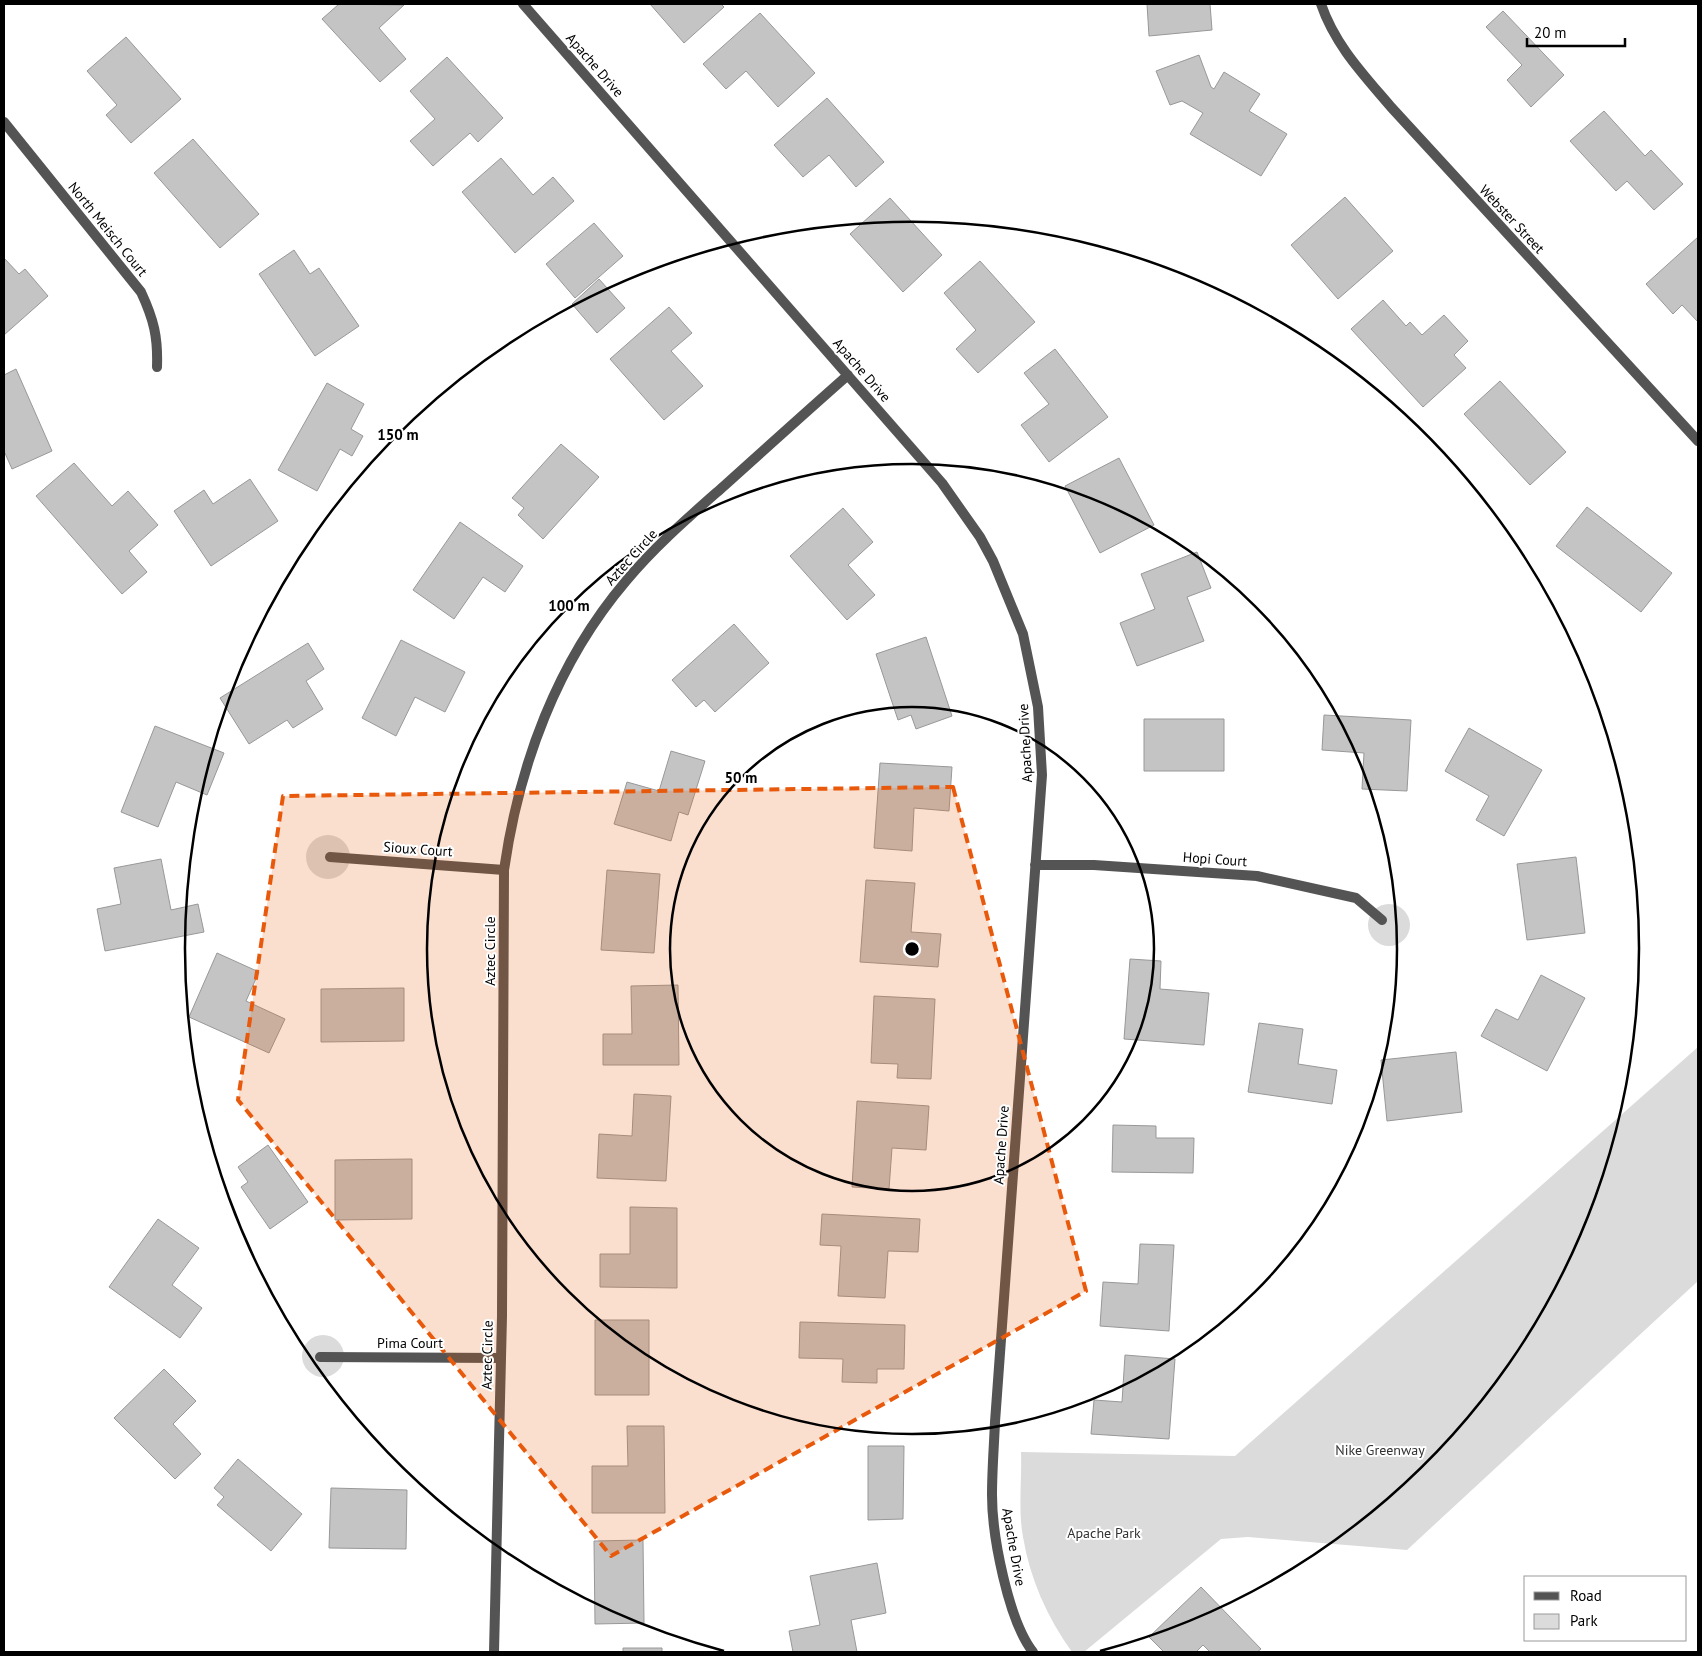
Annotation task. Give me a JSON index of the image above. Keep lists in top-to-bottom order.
{
  "streets": {
    "street": [
      "Apache Drive",
      "Webster Street",
      "North Meisch Court",
      "Aztec Circle",
      "Sioux Court",
      "Hopi Court",
      "Pima Court"
    ]
  },
  "crossings": [
    ["Apache Drive", "Aztec Circle"],
    ["Apache Drive", "Hopi Court"],
    ["Aztec Circle", "Sioux Court"],
    ["Aztec Circle", "Pima Court"]
  ],
  "parks": ["Nike Greenway", "Apache Park"],
  "legend": ["Road", "Park"],
  "scale_bar": "20 m",
  "rings": ["150 m", "100 m", "50 m"]
}
